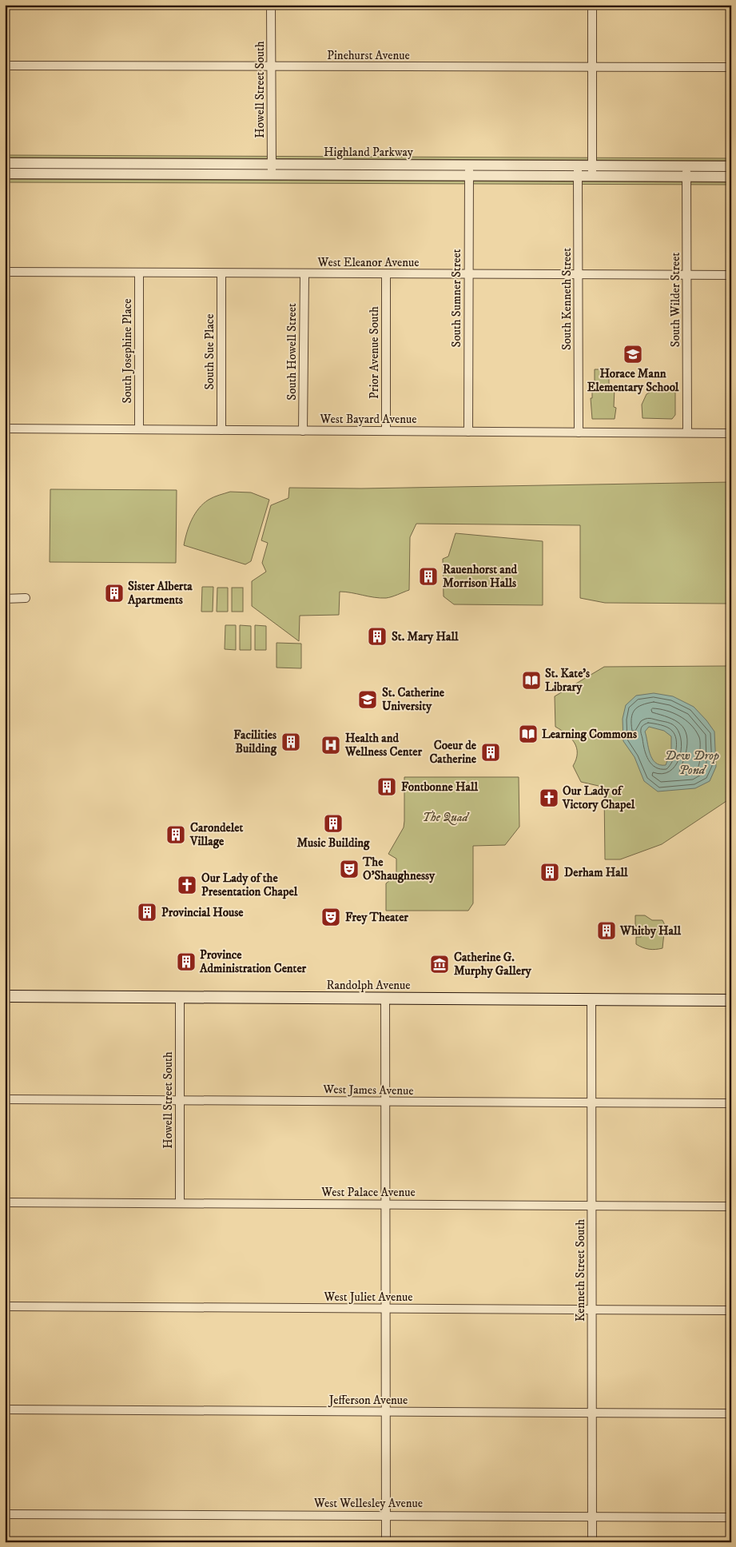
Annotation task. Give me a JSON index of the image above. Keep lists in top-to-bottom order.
{
  "streets": {
    "main road": ["Randolph Avenue"],
    "street": [
      "Pinehurst Avenue",
      "Howell Street South",
      "Highland Parkway",
      "West Eleanor Avenue",
      "South Sumner Street",
      "South Kenneth Street",
      "South Wilder Street",
      "South Josephine Place",
      "South Sue Place",
      "South Howell Street",
      "Prior Avenue South",
      "West Bayard Avenue",
      "West James Avenue",
      "West Palace Avenue",
      "Kenneth Street South",
      "West Juliet Avenue",
      "Jefferson Avenue",
      "West Wellesley Avenue"
    ]
  },
  "crossings": [
    ["Pinehurst Avenue", "Howell Street South"],
    ["Howell Street South", "Highland Parkway"],
    ["Howell Street South", "Randolph Avenue"],
    ["Howell Street South", "West James Avenue"],
    ["Howell Street South", "West Palace Avenue"],
    ["Highland Parkway", "South Sumner Street"],
    ["Highland Parkway", "South Kenneth Street"],
    ["Highland Parkway", "South Wilder Street"],
    ["West Eleanor Avenue", "South Sumner Street"],
    ["West Eleanor Avenue", "South Kenneth Street"],
    ["West Eleanor Avenue", "South Wilder Street"],
    ["West Eleanor Avenue", "South Josephine Place"],
    ["West Eleanor Avenue", "South Sue Place"],
    ["West Eleanor Avenue", "South Howell Street"],
    ["West Eleanor Avenue", "Prior Avenue South"],
    ["South Sumner Street", "West Bayard Avenue"],
    ["South Kenneth Street", "West Bayard Avenue"],
    ["South Wilder Street", "West Bayard Avenue"],
    ["South Josephine Place", "West Bayard Avenue"],
    ["South Sue Place", "West Bayard Avenue"],
    ["South Howell Street", "West Bayard Avenue"],
    ["Prior Avenue South", "West Bayard Avenue"],
    ["Randolph Avenue", "Kenneth Street South"],
    ["West James Avenue", "Kenneth Street South"],
    ["West Palace Avenue", "Kenneth Street South"],
    ["Kenneth Street South", "West Juliet Avenue"],
    ["Kenneth Street South", "Jefferson Avenue"],
    ["Kenneth Street South", "West Wellesley Avenue"]
  ],
  "water": ["Dew Drop Pond"],
  "parks": ["The Quad"],
  "places": {
    "school or university": ["Horace Mann Elementary School", "St. Catherine University"],
    "building": [
      "Rauenhorst and Morrison Halls",
      "Sister Alberta Apartments",
      "St. Mary Hall",
      "Facilities Building",
      "Coeur de Catherine",
      "Fontbonne Hall",
      "Music Building",
      "Carondelet Village",
      "Derham Hall",
      "Provincial House",
      "Whitby Hall",
      "Province Administration Center"
    ],
    "library": ["St. Kate's Library", "Learning Commons"],
    "hospital": ["Health and Wellness Center"],
    "church": ["Our Lady of Victory Chapel", "Our Lady of the Presentation Chapel"],
    "theatre": ["The O'Shaughnessy", "Frey Theater"],
    "museum": ["Catherine G. Murphy Gallery"]
  }
}
